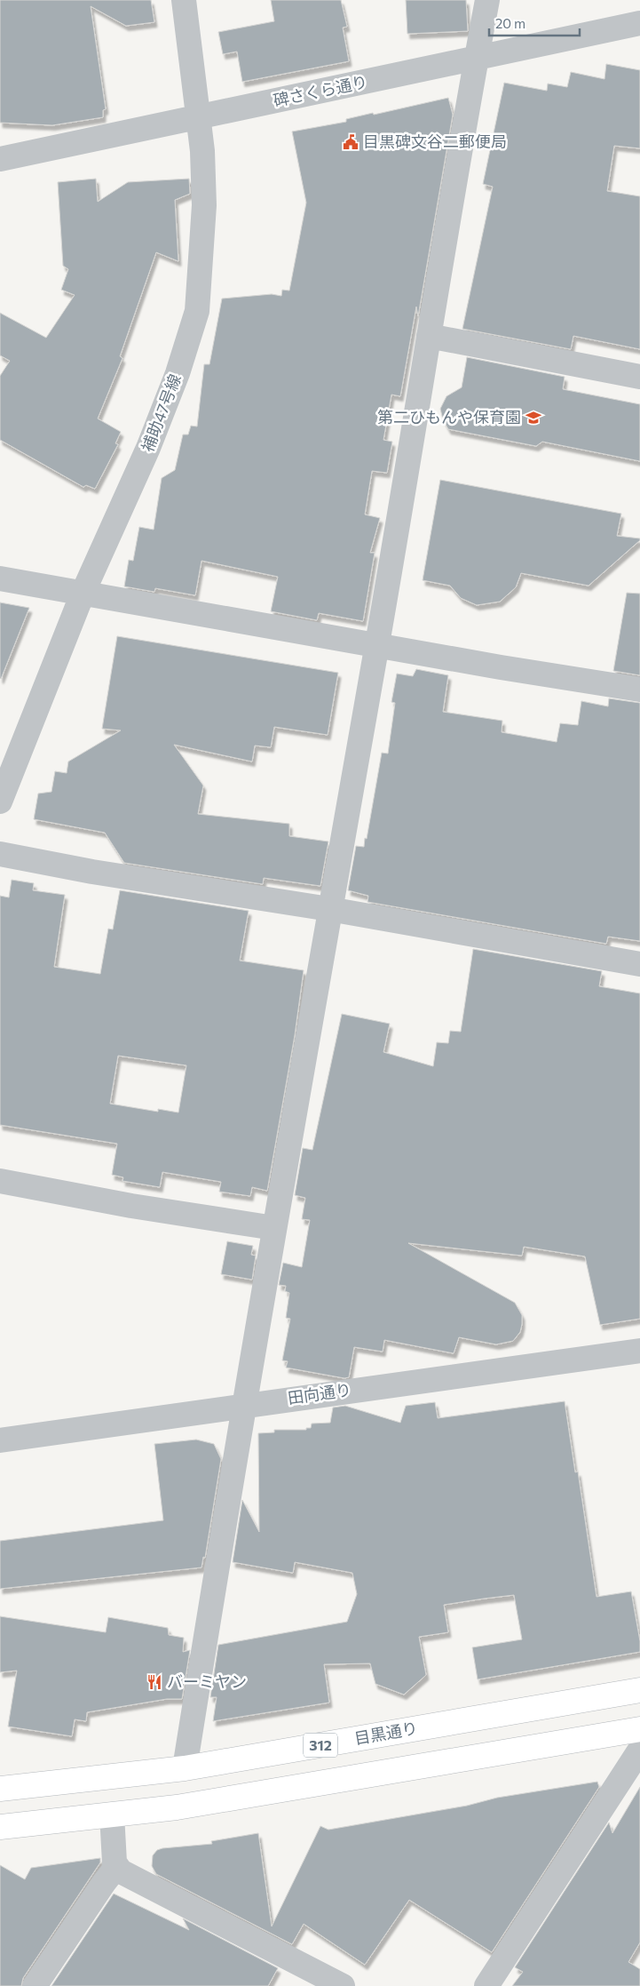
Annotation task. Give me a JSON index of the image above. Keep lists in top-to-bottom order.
{
  "streets": {
    "main road": ["目黒通り", "312"],
    "street": ["碑さくら通り", "補助47号線", "田向通り"]
  },
  "crossings": [
    ["碑さくら通り", "補助47号線"]
  ],
  "places": {
    "public building": ["目黒碑文谷二郵便局"],
    "school or university": ["第二ひもんや保育園"],
    "restaurant": ["バーミヤン"]
  },
  "scale_bar": "20 m"
}
